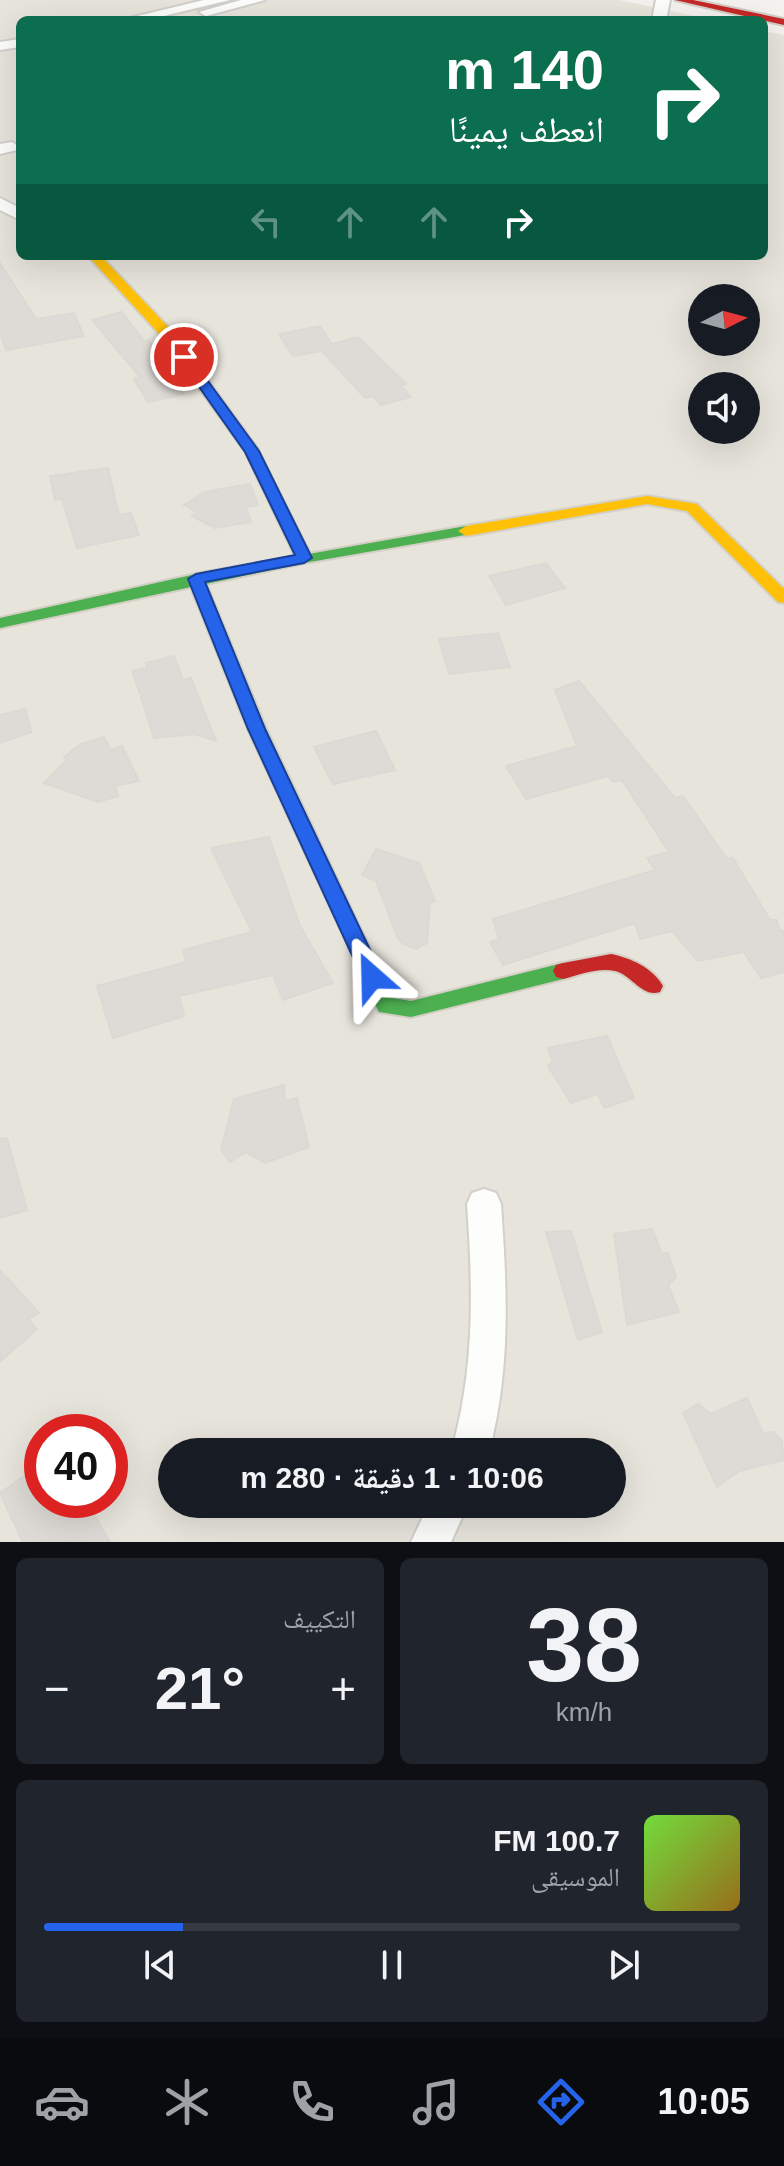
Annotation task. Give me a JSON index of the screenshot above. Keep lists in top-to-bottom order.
{
  "north": "right",
  "page": {
    "turn": ["140 m", "انعطف يمينًا"],
    "limit": "40",
    "trip": "10:06 · 1 دقيقة · 280 m",
    "tile": [
      ["38", "km/h"],
      "التكييف"
    ],
    "heat": ["−", "21°", "+"],
    "song": ["100.7 FM", "الموسيقى"],
    "tabs": "10:05"
  }
}
